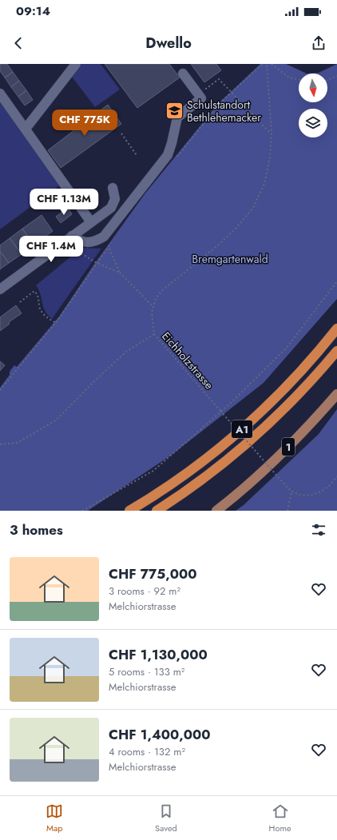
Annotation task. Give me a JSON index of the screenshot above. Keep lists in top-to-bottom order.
{
  "streets": {
    "highway": ["A1"],
    "main road": ["1"],
    "path": ["Eichholzstrasse"]
  },
  "parks": ["Bremgartenwald"],
  "places": {
    "school or university": ["Schulstandort Bethlehemacker"]
  },
  "north": "bottom",
  "page": {
    "status": "09:14",
    "header": "Dwello",
    "price": ["CHF 775K", "CHF 1.13M", "CHF 1.4M"],
    "heading": "3 homes",
    "list": [
      {
        "name": "CHF 775,000",
        "note": "3 rooms · 92 m² · Melchiorstrasse"
      },
      {
        "name": "CHF 1,130,000",
        "note": "5 rooms · 133 m² · Melchiorstrasse"
      },
      {
        "name": "CHF 1,400,000",
        "note": "4 rooms · 132 m² · Melchiorstrasse"
      }
    ],
    "tabs": ["Map", "Saved", "Home"]
  }
}
